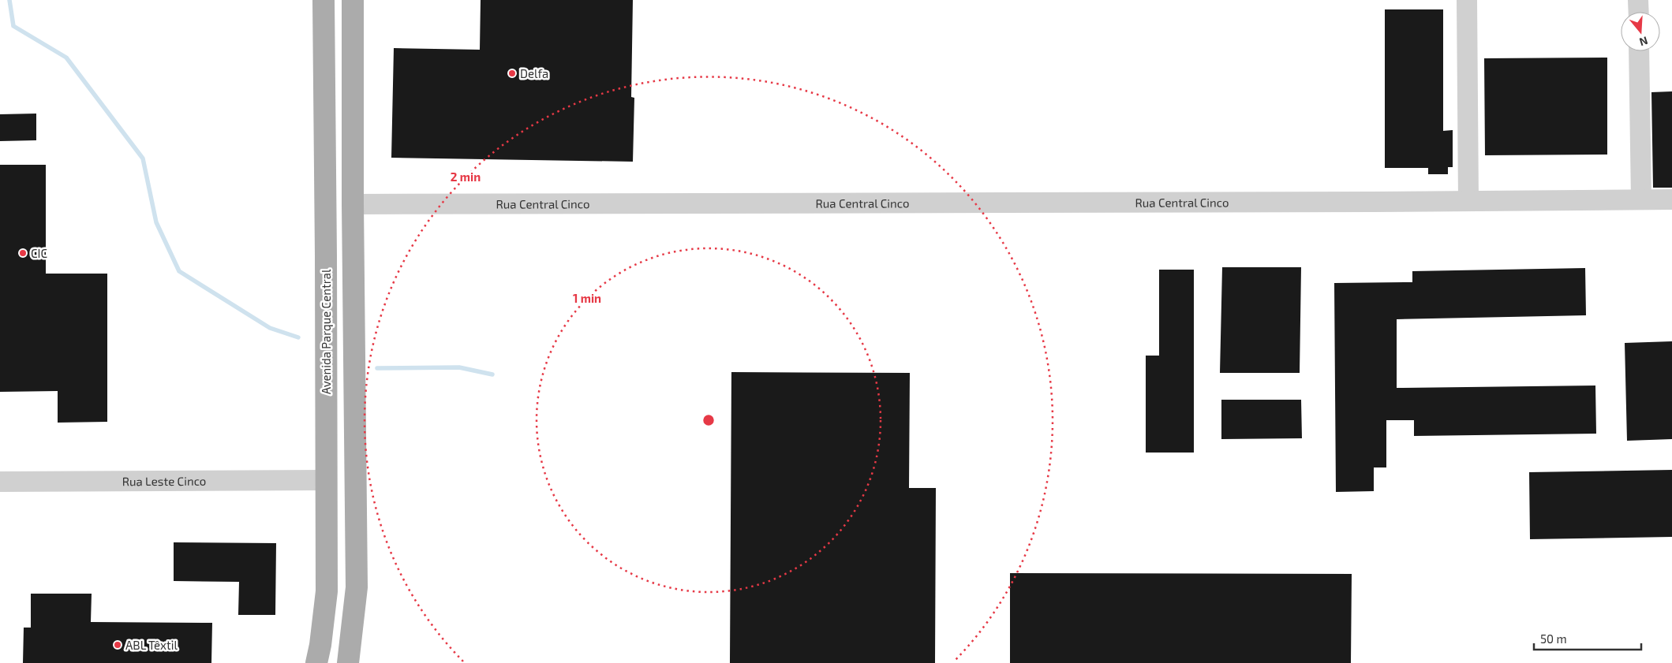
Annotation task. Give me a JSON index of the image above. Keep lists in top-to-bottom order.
{
  "streets": {
    "main road": ["Avenida Parque Central"],
    "street": ["Rua Central Cinco", "Rua Leste Cinco"]
  },
  "crossings": [
    ["Avenida Parque Central", "Rua Leste Cinco"]
  ],
  "places": ["Delfa", "CIC", "ABL Têxtil"],
  "scale_bar": "50 m",
  "north": "bottom",
  "rings": ["2 min", "1 min"]
}
